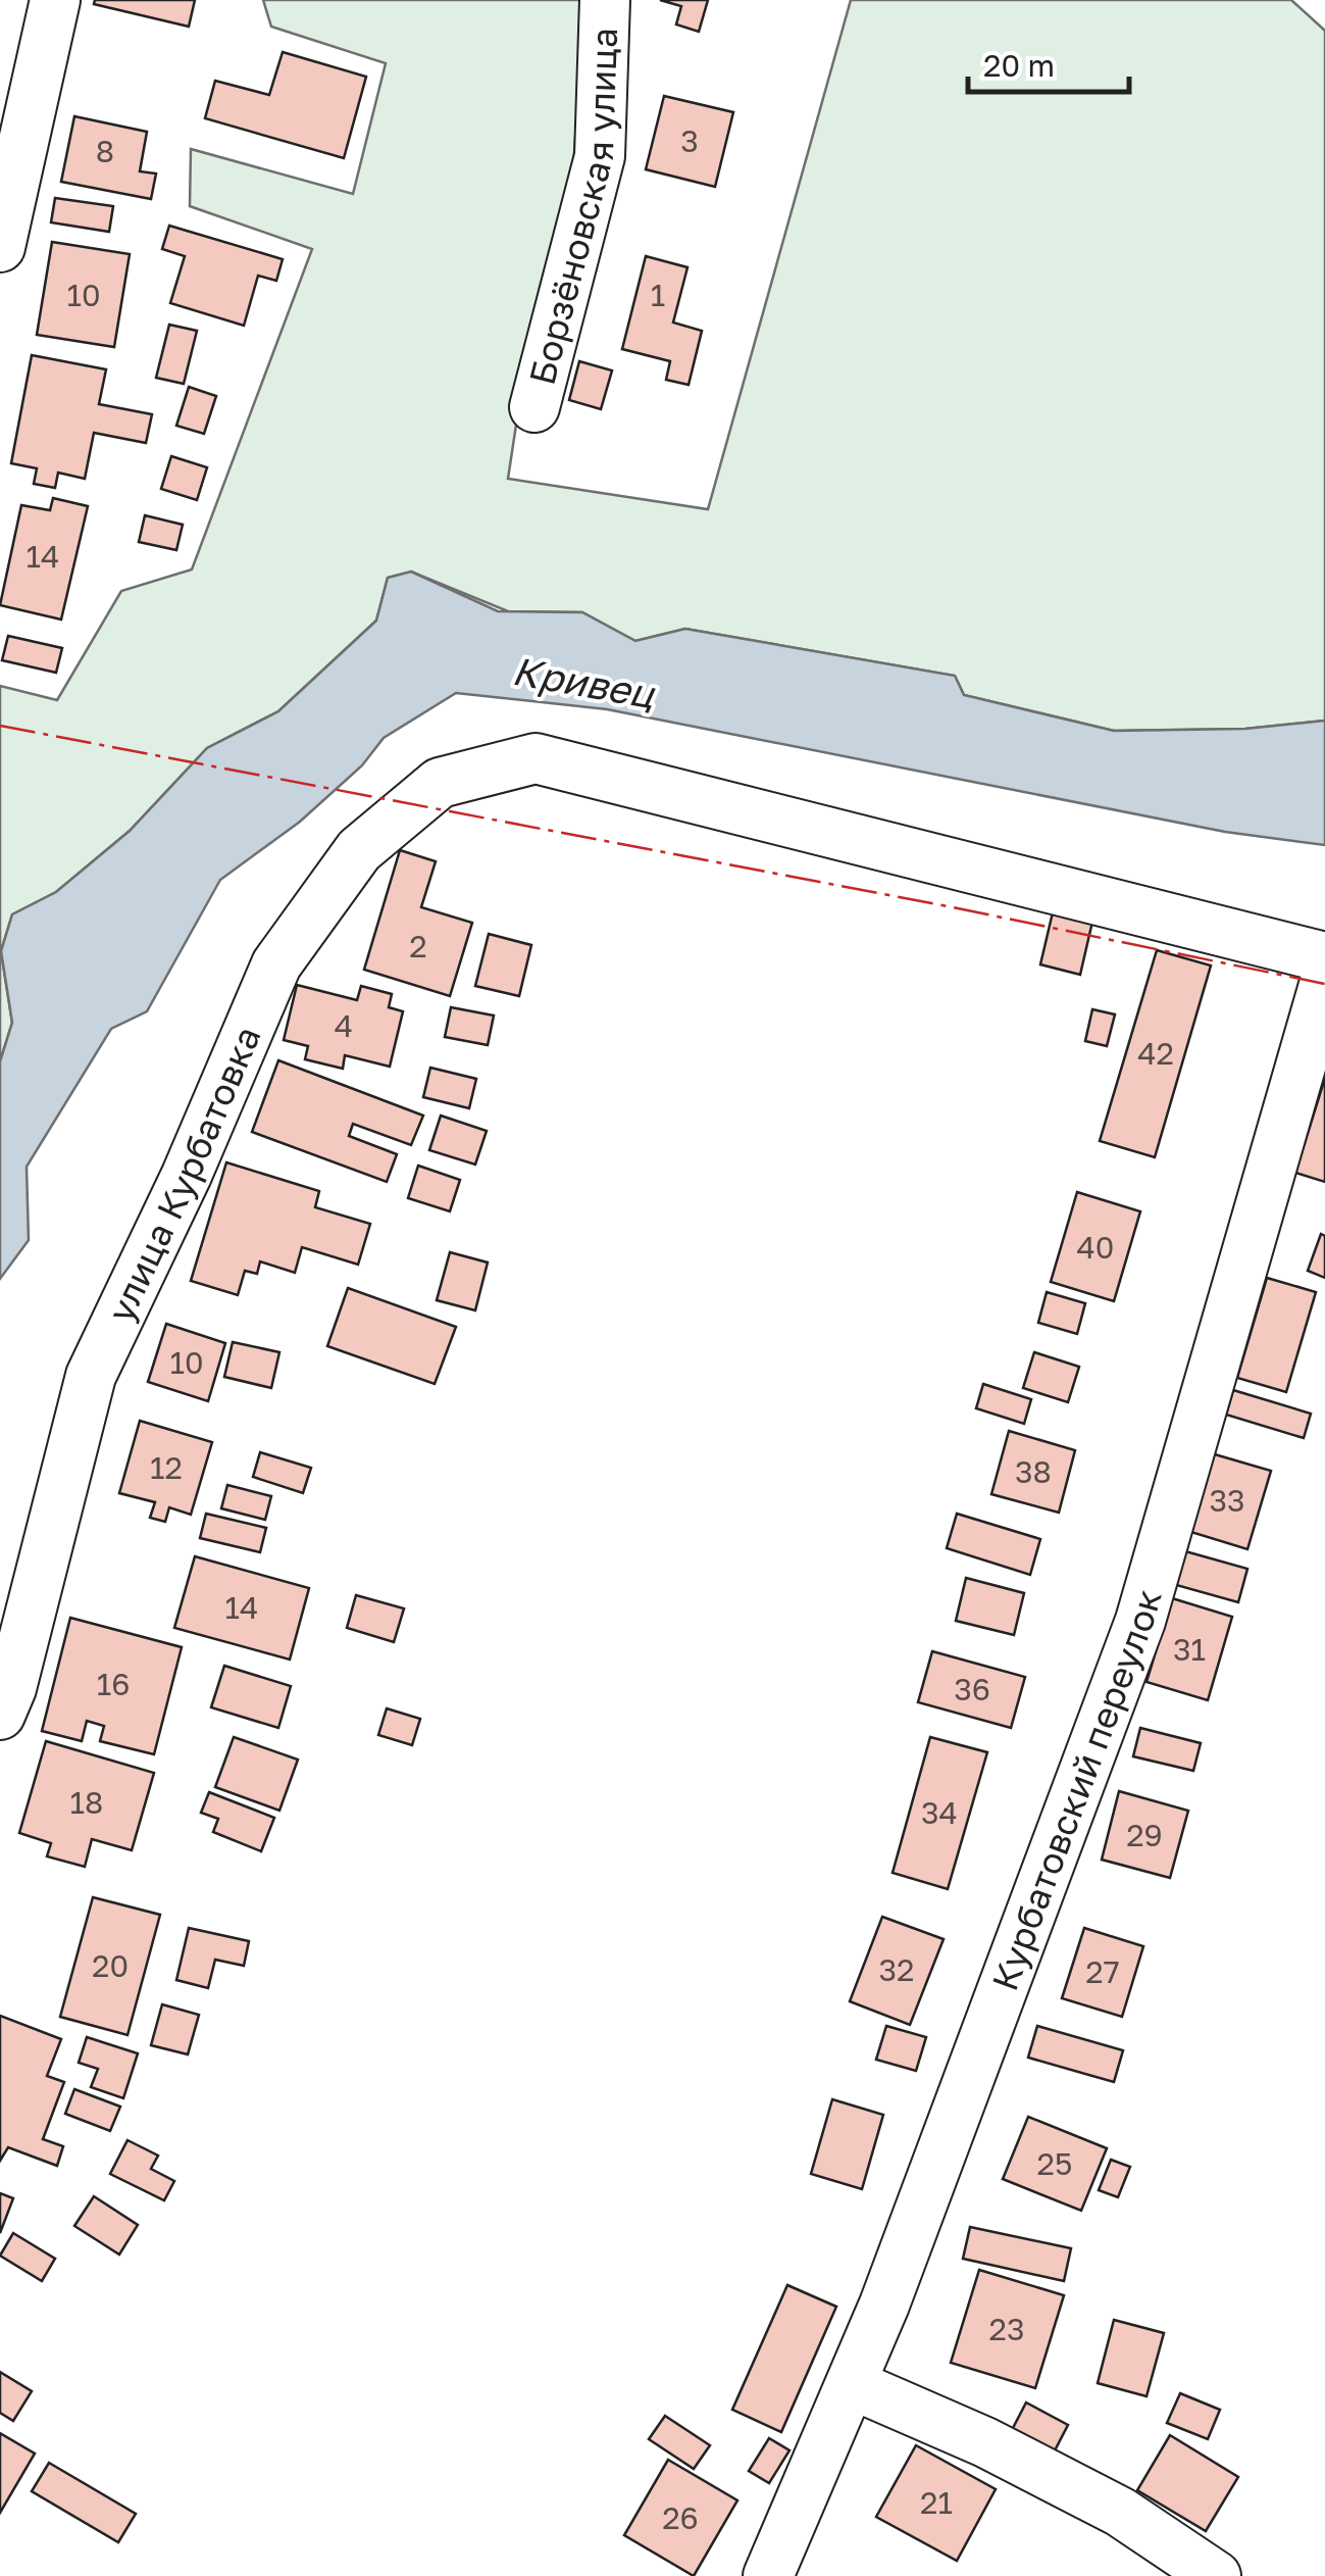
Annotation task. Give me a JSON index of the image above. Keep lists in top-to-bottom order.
{
  "streets": {
    "street": ["Борзёновская улица", "улица Курбатовка", "Курбатовский переулок"]
  },
  "water": ["Кривец"],
  "house_numbers": [
    "3",
    "8",
    "10",
    "1",
    "14",
    "2",
    "4",
    "42",
    "40",
    "10",
    "12",
    "38",
    "33",
    "14",
    "31",
    "16",
    "36",
    "18",
    "34",
    "29",
    "20",
    "32",
    "27",
    "25",
    "23",
    "21",
    "26"
  ],
  "scale_bar": "20 m"
}
